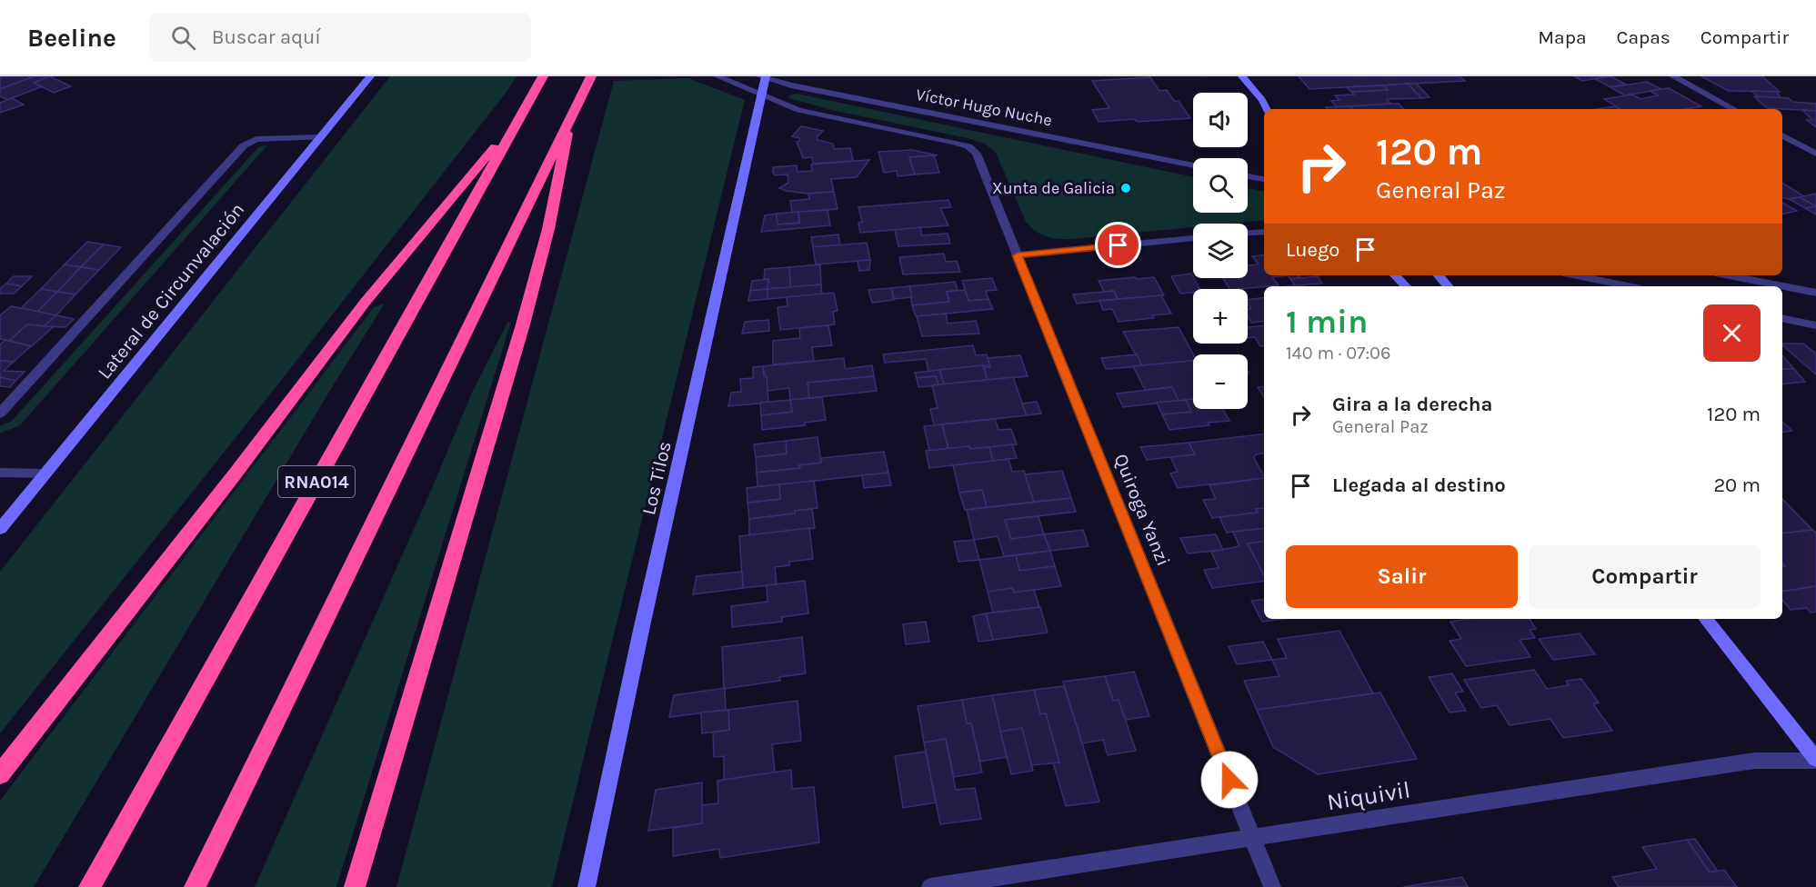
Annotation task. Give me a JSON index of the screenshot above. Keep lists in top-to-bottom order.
{
  "streets": {
    "highway": ["RNA014"],
    "street": [
      "Víctor Hugo Nuche",
      "Lateral de Circunvalación",
      "Los Tilos",
      "Quiroga Yanzi",
      "Niquivil"
    ]
  },
  "crossings": [
    ["Víctor Hugo Nuche", "Los Tilos"],
    ["Los Tilos", "Quiroga Yanzi"],
    ["Quiroga Yanzi", "Niquivil"]
  ],
  "places": ["Xunta de Galicia"],
  "page": {
    "header": "Beeline",
    "search": "Buscar aquí",
    "nav": ["Mapa", "Capas", "Compartir"],
    "map_buttons": ["+", "−"],
    "turn": ["120 m", "General Paz"],
    "then": "Luego",
    "heading": ["1 min", "140 m · 07:06"],
    "list": [
      {
        "name": "Gira a la derecha",
        "note": "General Paz",
        "value": "120 m"
      },
      {
        "name": "Llegada al destino",
        "value": "20 m"
      }
    ],
    "buttons": ["Salir", "Compartir"]
  }
}
